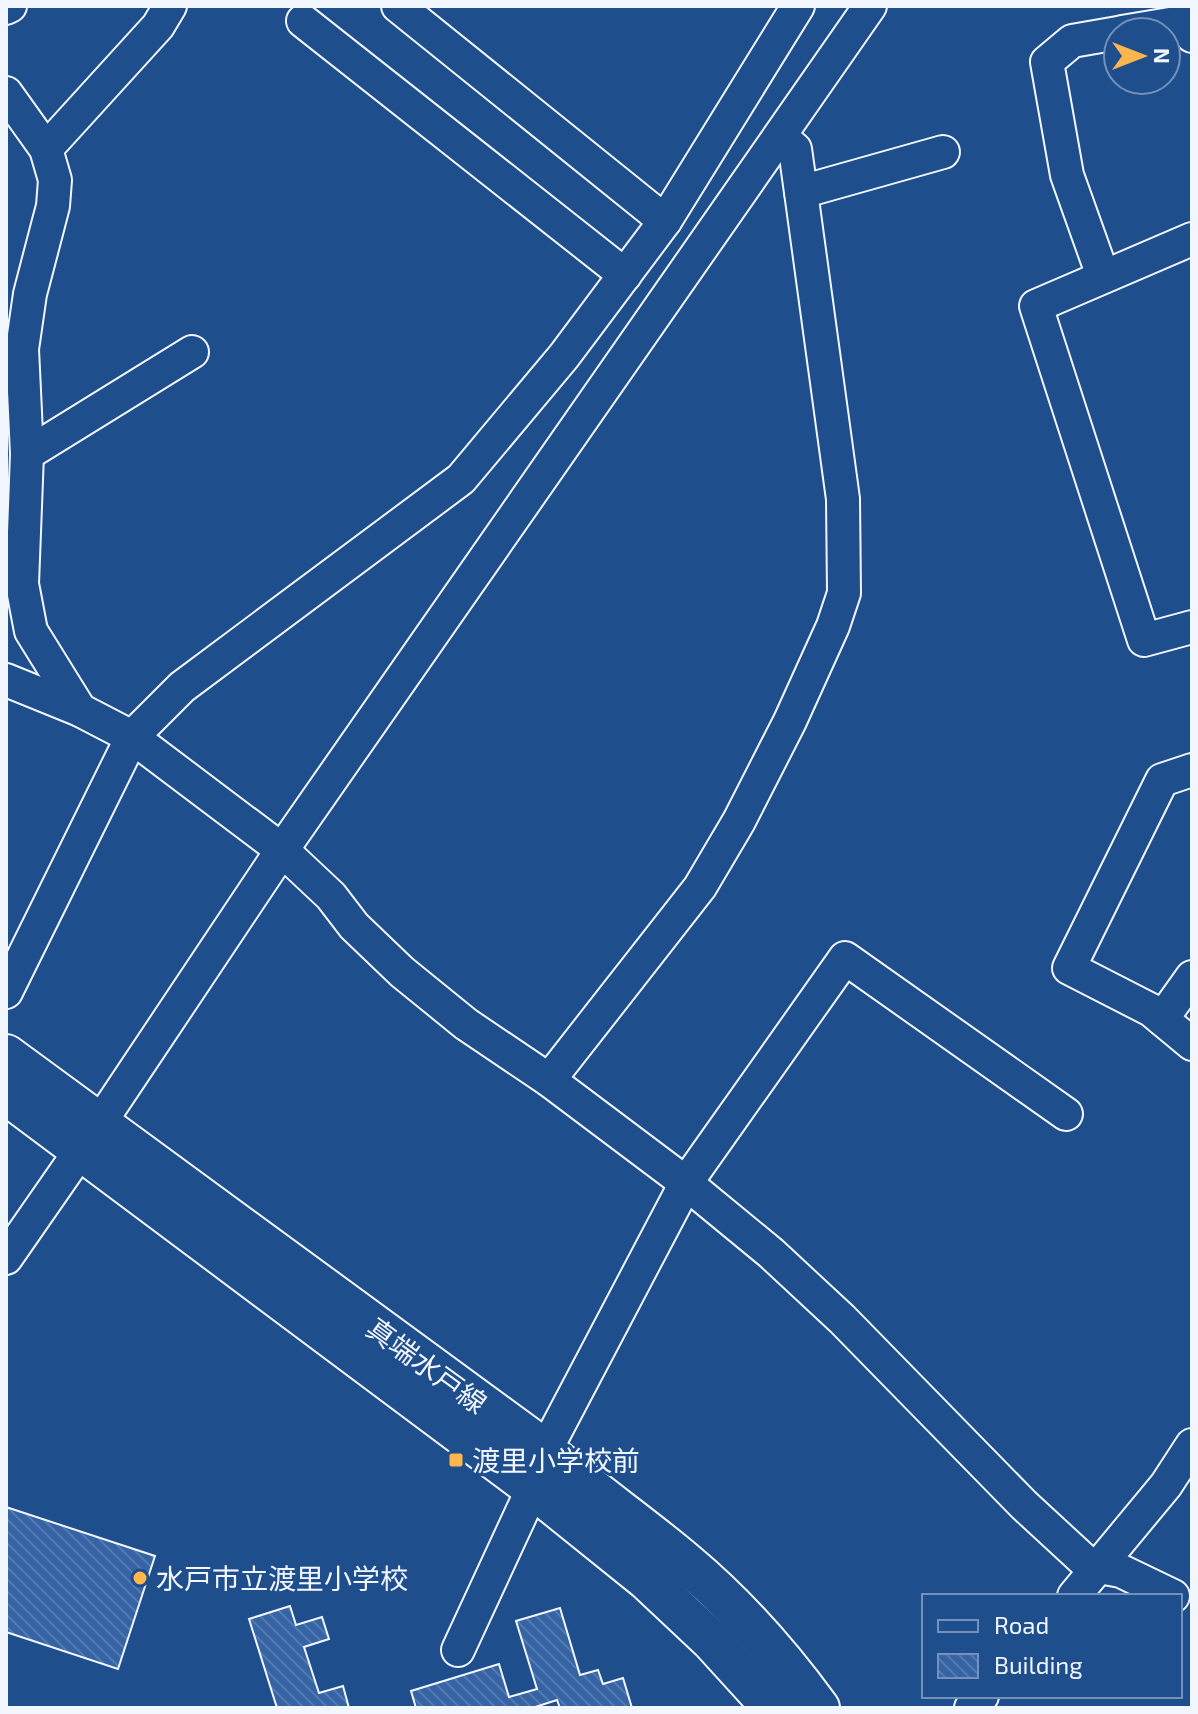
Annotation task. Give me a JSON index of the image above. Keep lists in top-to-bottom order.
{
  "streets": {
    "main road": ["真端水戸線"]
  },
  "places": {
    "transit": ["渡里小学校前"],
    "other": ["水戸市立渡里小学校"]
  },
  "legend": ["Road", "Building"],
  "north": "right"
}
